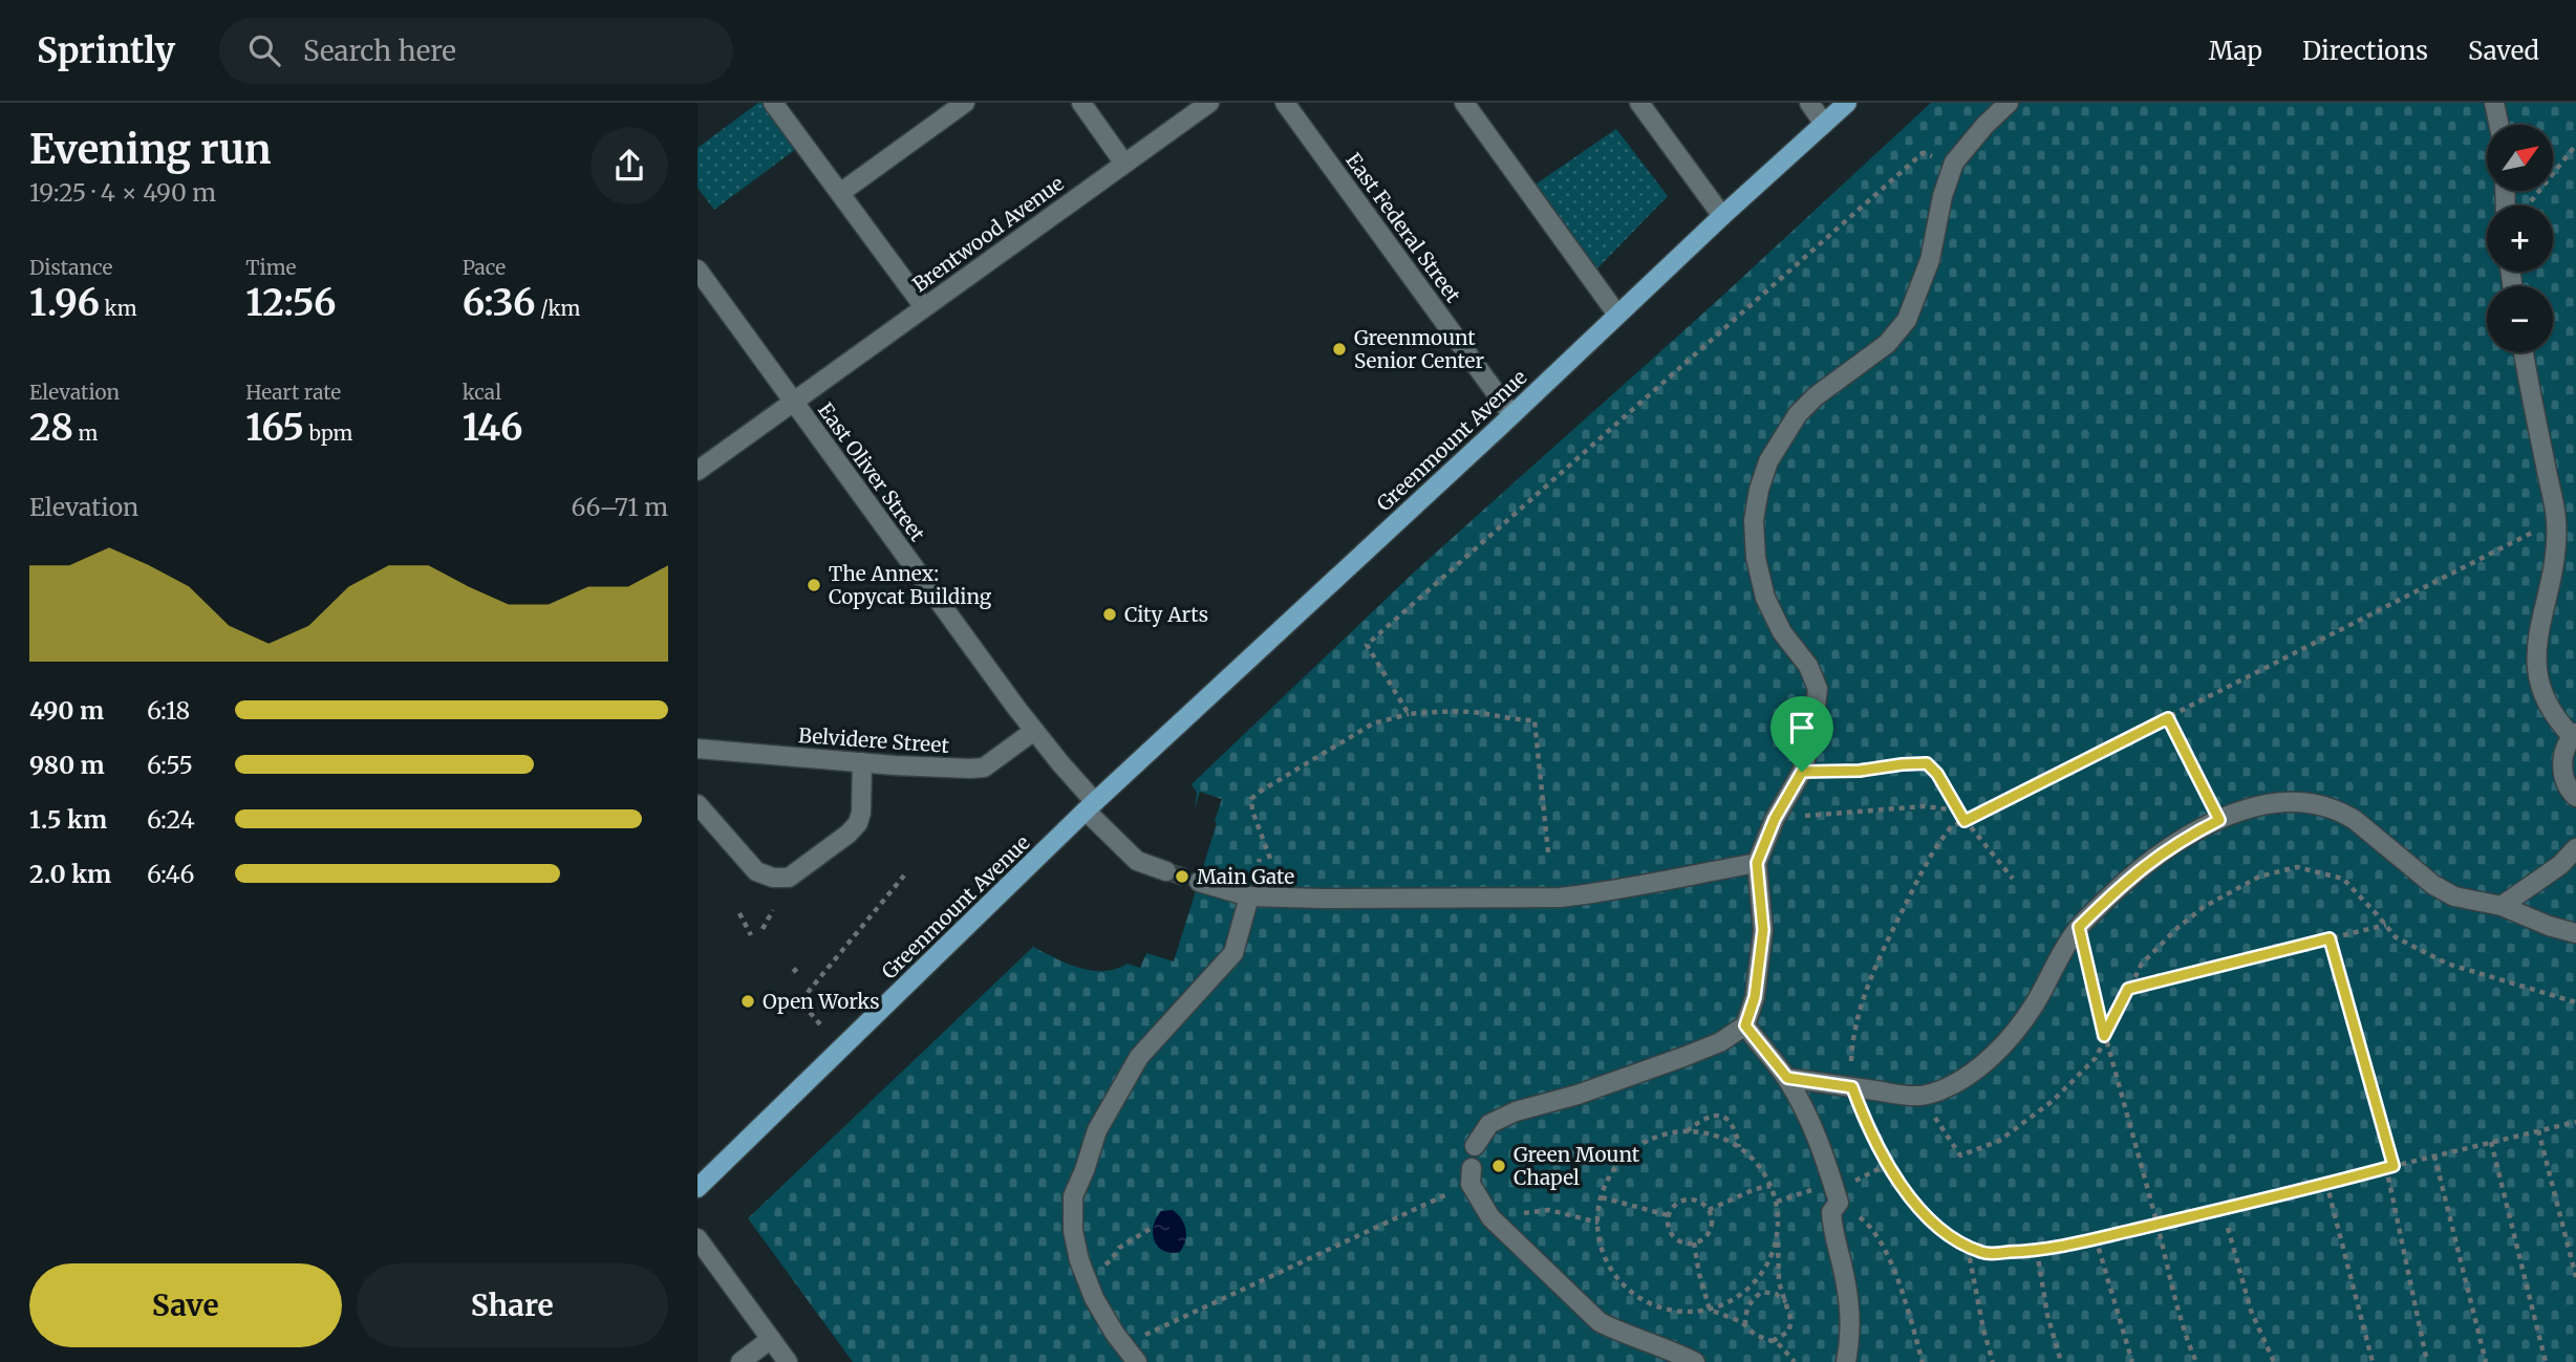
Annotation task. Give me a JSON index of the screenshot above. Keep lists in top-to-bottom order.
{
  "streets": {
    "main road": ["Greenmount Avenue"],
    "street": [
      "East Federal Street",
      "Brentwood Avenue",
      "East Oliver Street",
      "Belvidere Street"
    ]
  },
  "crossings": [
    ["East Federal Street", "Greenmount Avenue"],
    ["Brentwood Avenue", "East Oliver Street"],
    ["Greenmount Avenue", "East Oliver Street"],
    ["East Oliver Street", "Belvidere Street"]
  ],
  "places": [
    "Greenmount Senior Center",
    "The Annex: Copycat Building",
    "City Arts",
    "Main Gate",
    "Open Works",
    "Green Mount Chapel"
  ],
  "north": "top right",
  "page": {
    "header": "Sprintly",
    "search": "Search here",
    "nav": ["Map", "Directions", "Saved"],
    "heading": ["Evening run", "19:25 · 4 × 490 m"],
    "map_buttons": ["+", "−"],
    "stats": [
      ["Distance", "1.96 km"],
      ["Time", "12:56"],
      ["Pace", "6:36 /km"],
      ["Elevation", "28 m"],
      ["Heart rate", "165 bpm"],
      ["kcal", "146"]
    ],
    "chart": ["Elevation", "66–71 m"],
    "list": [
      {
        "name": "490 m",
        "note": "6:18"
      },
      {
        "name": "980 m",
        "note": "6:55"
      },
      {
        "name": "1.5 km",
        "note": "6:24"
      },
      {
        "name": "2.0 km",
        "note": "6:46"
      }
    ],
    "buttons": ["Save", "Share"]
  }
}
